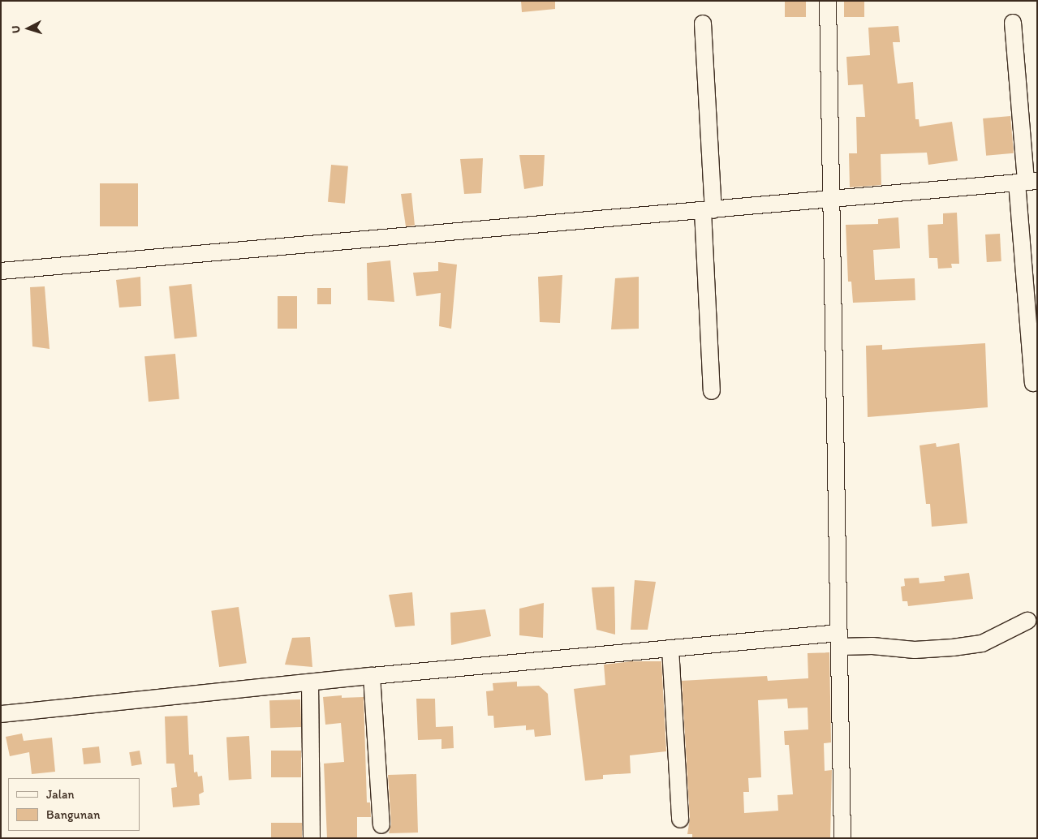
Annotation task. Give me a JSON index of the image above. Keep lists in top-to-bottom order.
{
  "legend": ["Jalan", "Bangunan"],
  "north": "left"
}
